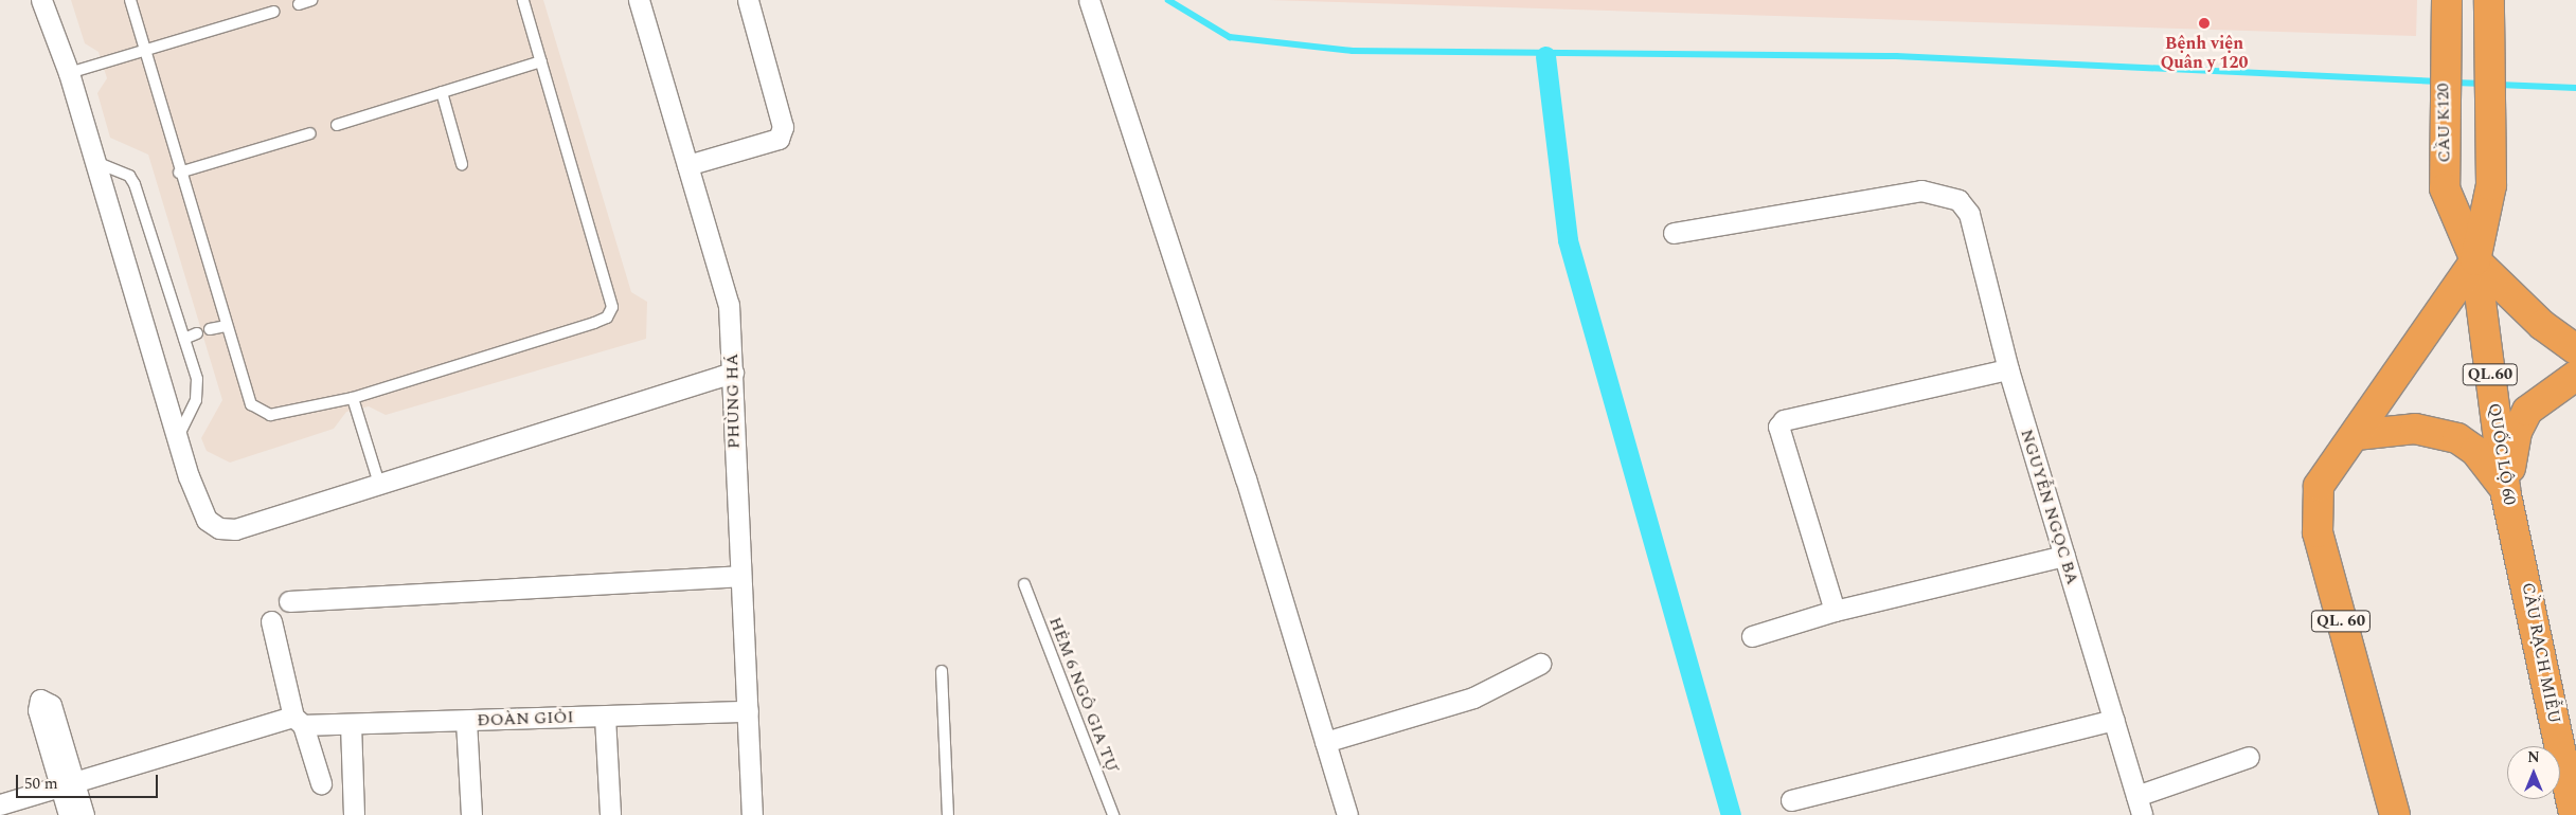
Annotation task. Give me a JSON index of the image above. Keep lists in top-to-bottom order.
{
  "streets": {
    "highway": [
      "CẦU K120",
      "QL.60",
      "QUỐC LỘ 60",
      "QL. 60",
      "CẦU RẠCH MIỄU"
    ],
    "street": ["PHÙNG HÁ", "NGUYỄN NGỌC BA", "ĐOÀN GIỎI"],
    "lane": ["HẺM 6 NGÔ GIA TỰ"]
  },
  "crossings": [
    ["CẦU K120", "QL.60"],
    ["CẦU K120", "QUỐC LỘ 60"],
    ["CẦU K120", "QL. 60"],
    ["QL.60", "QUỐC LỘ 60"],
    ["QL.60", "QL. 60"],
    ["PHÙNG HÁ", "ĐOÀN GIỎI"],
    ["QUỐC LỘ 60", "QL. 60"],
    ["QUỐC LỘ 60", "CẦU RẠCH MIỄU"]
  ],
  "places": ["Bệnh viện Quân y 120"],
  "scale_bar": "50 m",
  "north": "top"
}
